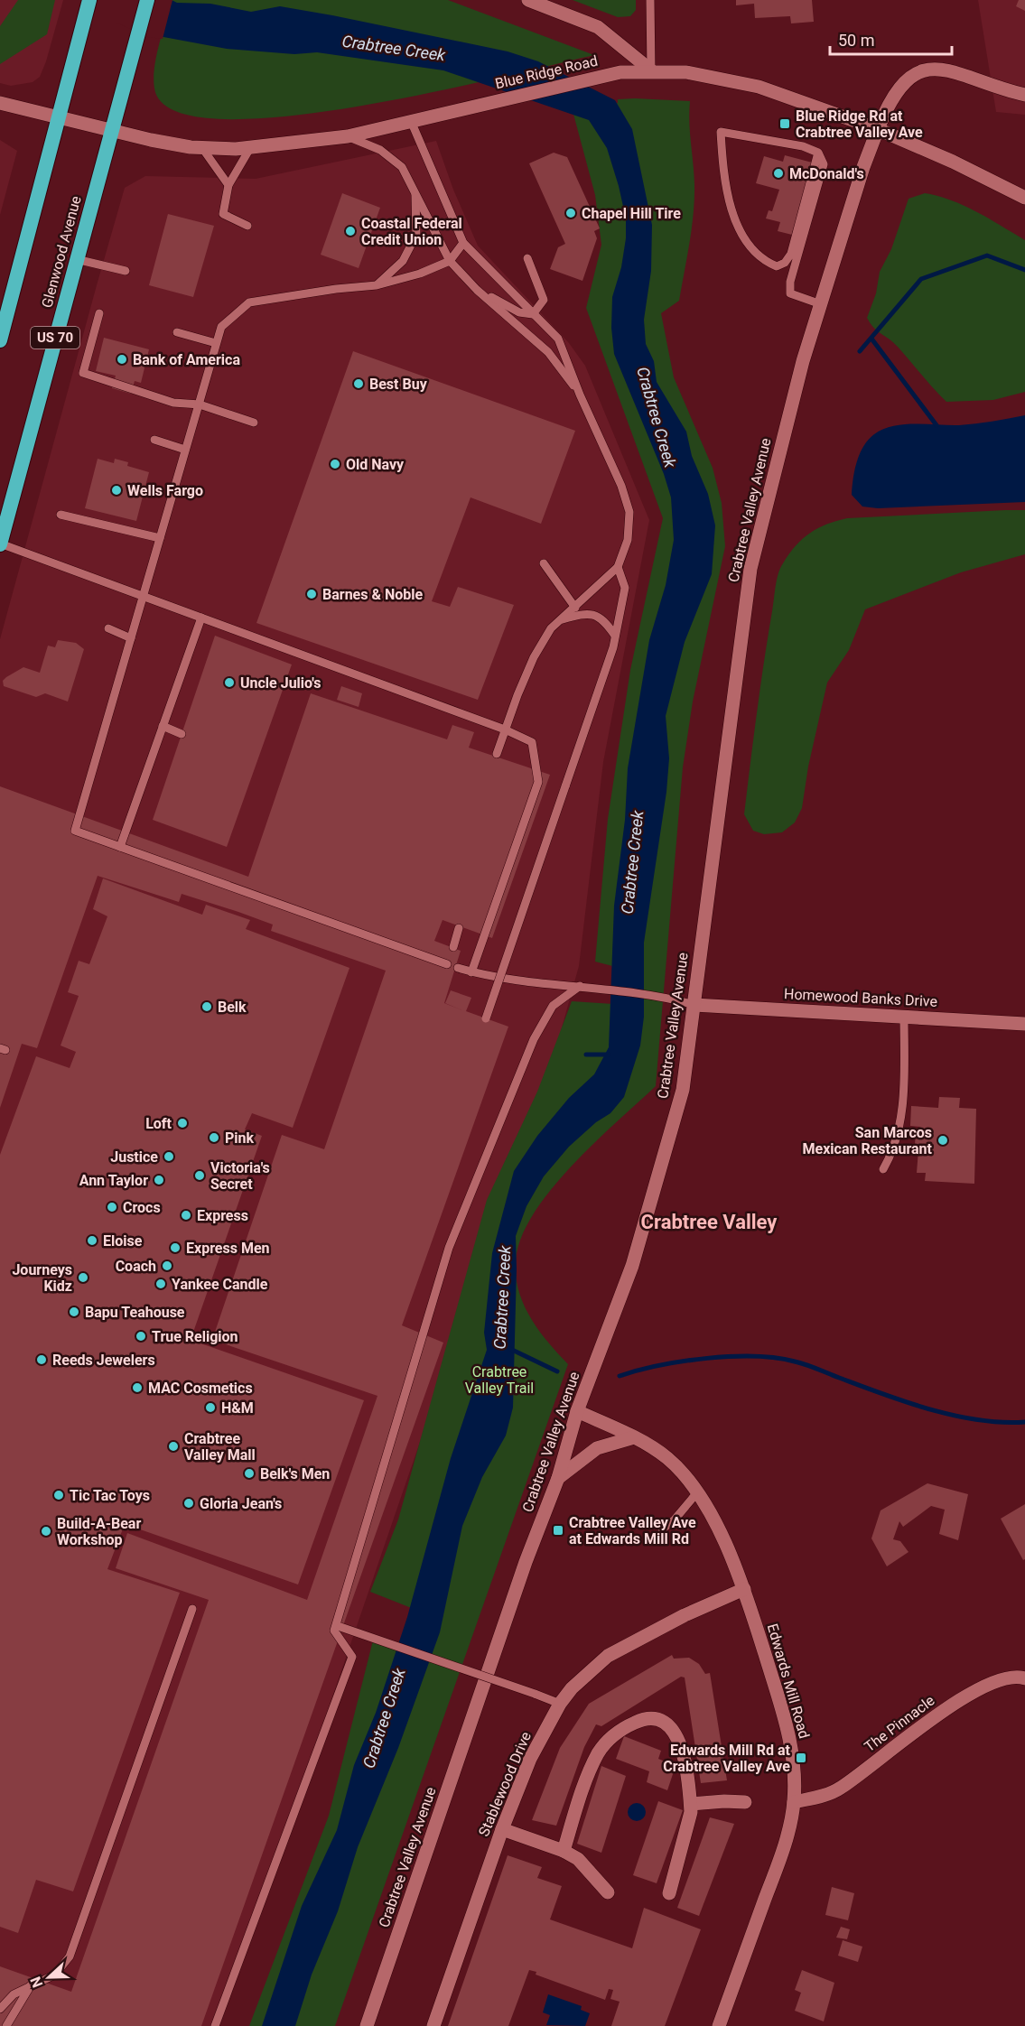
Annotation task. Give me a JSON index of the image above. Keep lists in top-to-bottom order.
{
  "streets": {
    "highway": ["Glenwood Avenue", "US 70"],
    "street": [
      "Blue Ridge Road",
      "Crabtree Valley Avenue",
      "Homewood Banks Drive",
      "Edwards Mill Road",
      "The Pinnacle",
      "Stablewood Drive"
    ]
  },
  "crossings": [
    ["Blue Ridge Road", "Glenwood Avenue"],
    ["Blue Ridge Road", "Crabtree Valley Avenue"],
    ["Crabtree Valley Avenue", "Homewood Banks Drive"],
    ["Crabtree Valley Avenue", "Edwards Mill Road"],
    ["Edwards Mill Road", "The Pinnacle"],
    ["Edwards Mill Road", "Stablewood Drive"]
  ],
  "districts": ["Crabtree Valley"],
  "water": ["Crabtree Creek"],
  "parks": ["Crabtree Valley Trail"],
  "places": {
    "transit": ["Blue Ridge Rd at Crabtree Valley Ave", "Crabtree Valley Ave at Edwards Mill Rd", "Edwards Mill Rd at Crabtree Valley Ave"],
    "other": [
      "McDonald's",
      "Chapel Hill Tire",
      "Coastal Federal Credit Union",
      "Bank of America",
      "Best Buy",
      "Old Navy",
      "Wells Fargo",
      "Barnes & Noble",
      "Uncle Julio's",
      "Belk",
      "Loft",
      "Pink",
      "San Marcos Mexican Restaurant",
      "Justice",
      "Victoria's Secret",
      "Ann Taylor",
      "Crocs",
      "Express",
      "Eloise",
      "Express Men",
      "Coach",
      "Journeys Kidz",
      "Yankee Candle",
      "Bapu Teahouse",
      "True Religion",
      "Reeds Jewelers",
      "MAC Cosmetics",
      "H&M",
      "Crabtree Valley Mall",
      "Belk's Men",
      "Tic Tac Toys",
      "Gloria Jean's",
      "Build-A-Bear Workshop"
    ]
  },
  "scale_bar": "50 m",
  "north": "left"
}
